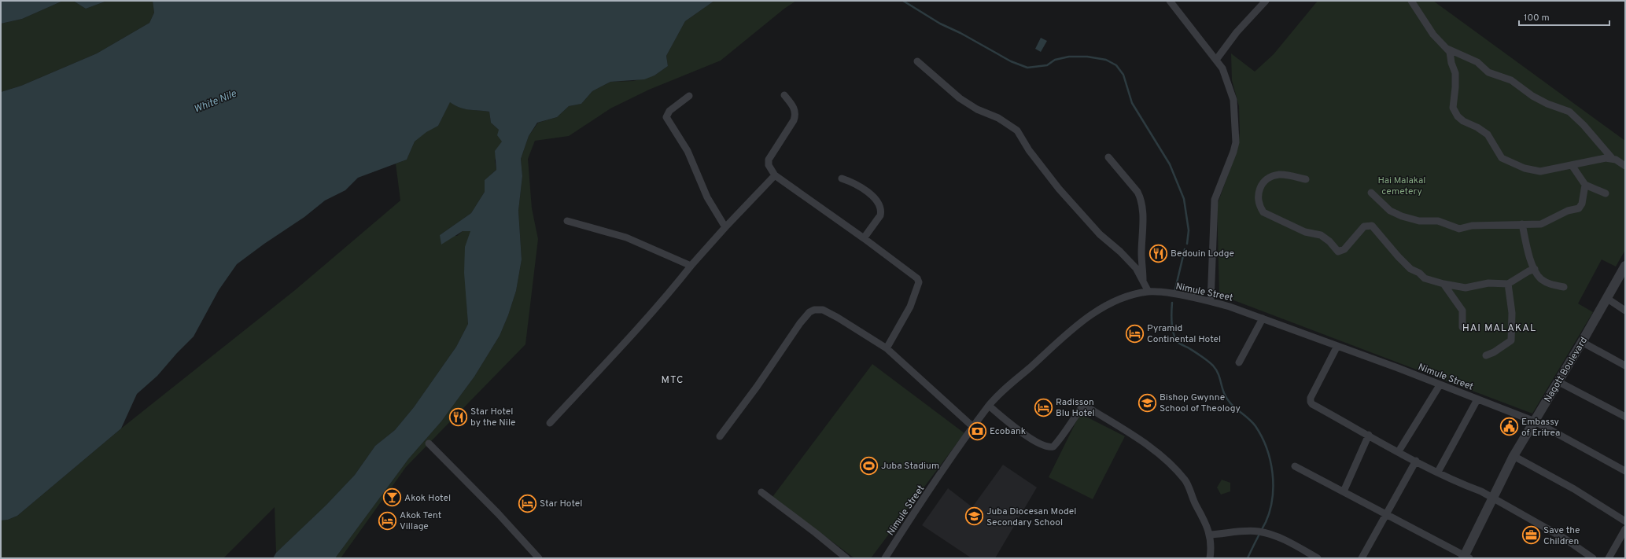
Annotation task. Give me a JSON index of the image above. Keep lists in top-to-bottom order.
{
  "streets": {
    "street": ["Nimule Street", "Nagott Boulevard"]
  },
  "crossings": [
    ["Nimule Street", "Nagott Boulevard"]
  ],
  "districts": ["HAI MALAKAL", "MTC"],
  "water": ["White Nile"],
  "parks": ["Hai Malakal cemetery"],
  "places": {
    "restaurant": ["Bedouin Lodge", "Star Hotel by the Nile"],
    "hotel": [
      "Pyramid Continental Hotel",
      "Radisson Blu Hotel",
      "Star Hotel",
      "Akok Tent Village"
    ],
    "school or university": ["Bishop Gwynne School of Theology", "Juba Diocesan Model Secondary School"],
    "public building": ["Embassy of Eritrea"],
    "bank": ["Ecobank"],
    "sports": ["Juba Stadium"],
    "bar": ["Akok Hotel"],
    "office": ["Save the Children"]
  },
  "scale_bar": "100 m"
}
